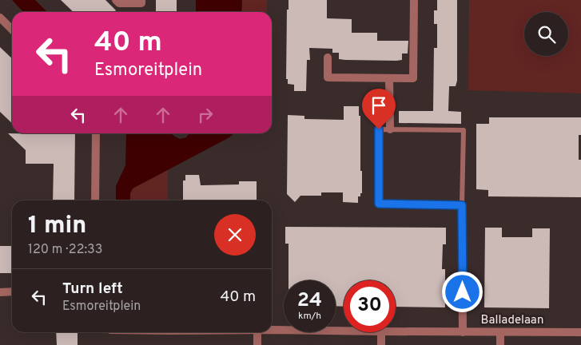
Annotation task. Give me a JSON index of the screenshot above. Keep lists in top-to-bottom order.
{
  "streets": {
    "street": ["Balladelaan"]
  },
  "page": {
    "turn": ["40 m", "Esmoreitplein"],
    "heading": ["1 min", "120 m · 22:33"],
    "list": [
      {
        "name": "Turn left",
        "note": "Esmoreitplein",
        "value": "40 m"
      }
    ],
    "speed": "24 km/h",
    "limit": "30"
  }
}
